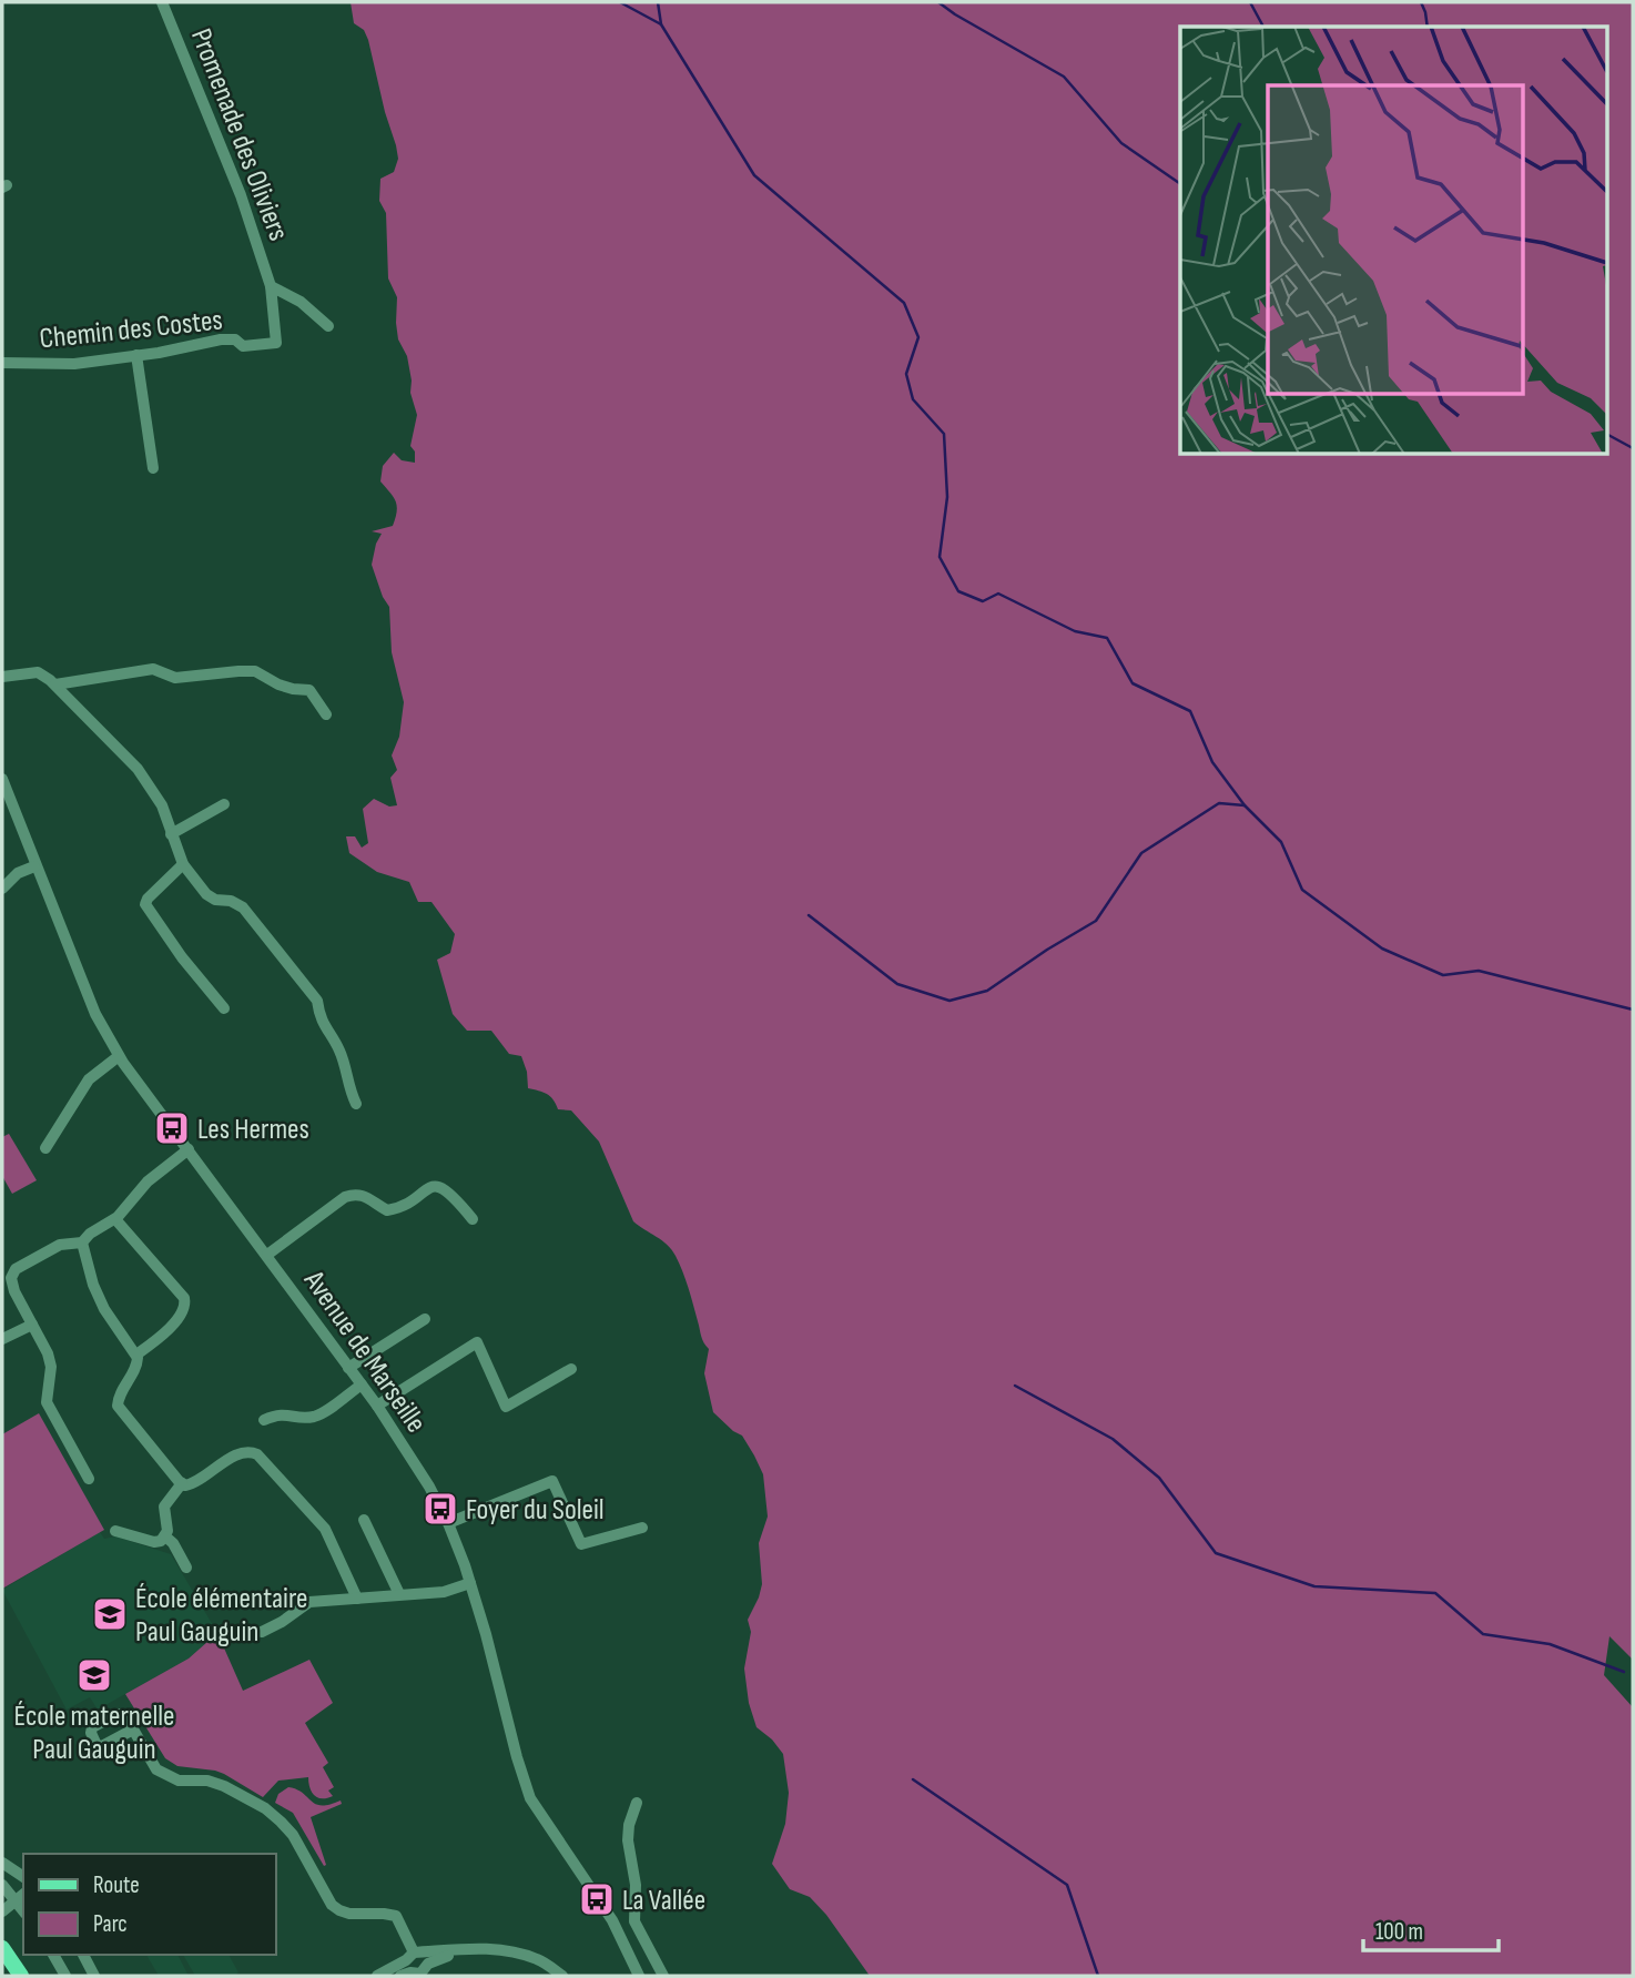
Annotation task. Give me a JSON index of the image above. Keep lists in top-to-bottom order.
{
  "streets": {
    "street": ["Promenade des Oliviers", "Chemin des Costes", "Avenue de Marseille"]
  },
  "crossings": [
    ["Promenade des Oliviers", "Chemin des Costes"]
  ],
  "places": {
    "bus stop": ["Les Hermes", "Foyer du Soleil", "La Vallée"],
    "school or university": ["École élémentaire Paul Gauguin", "École maternelle Paul Gauguin"]
  },
  "legend": ["Route", "Parc"],
  "scale_bar": "100 m"
}
